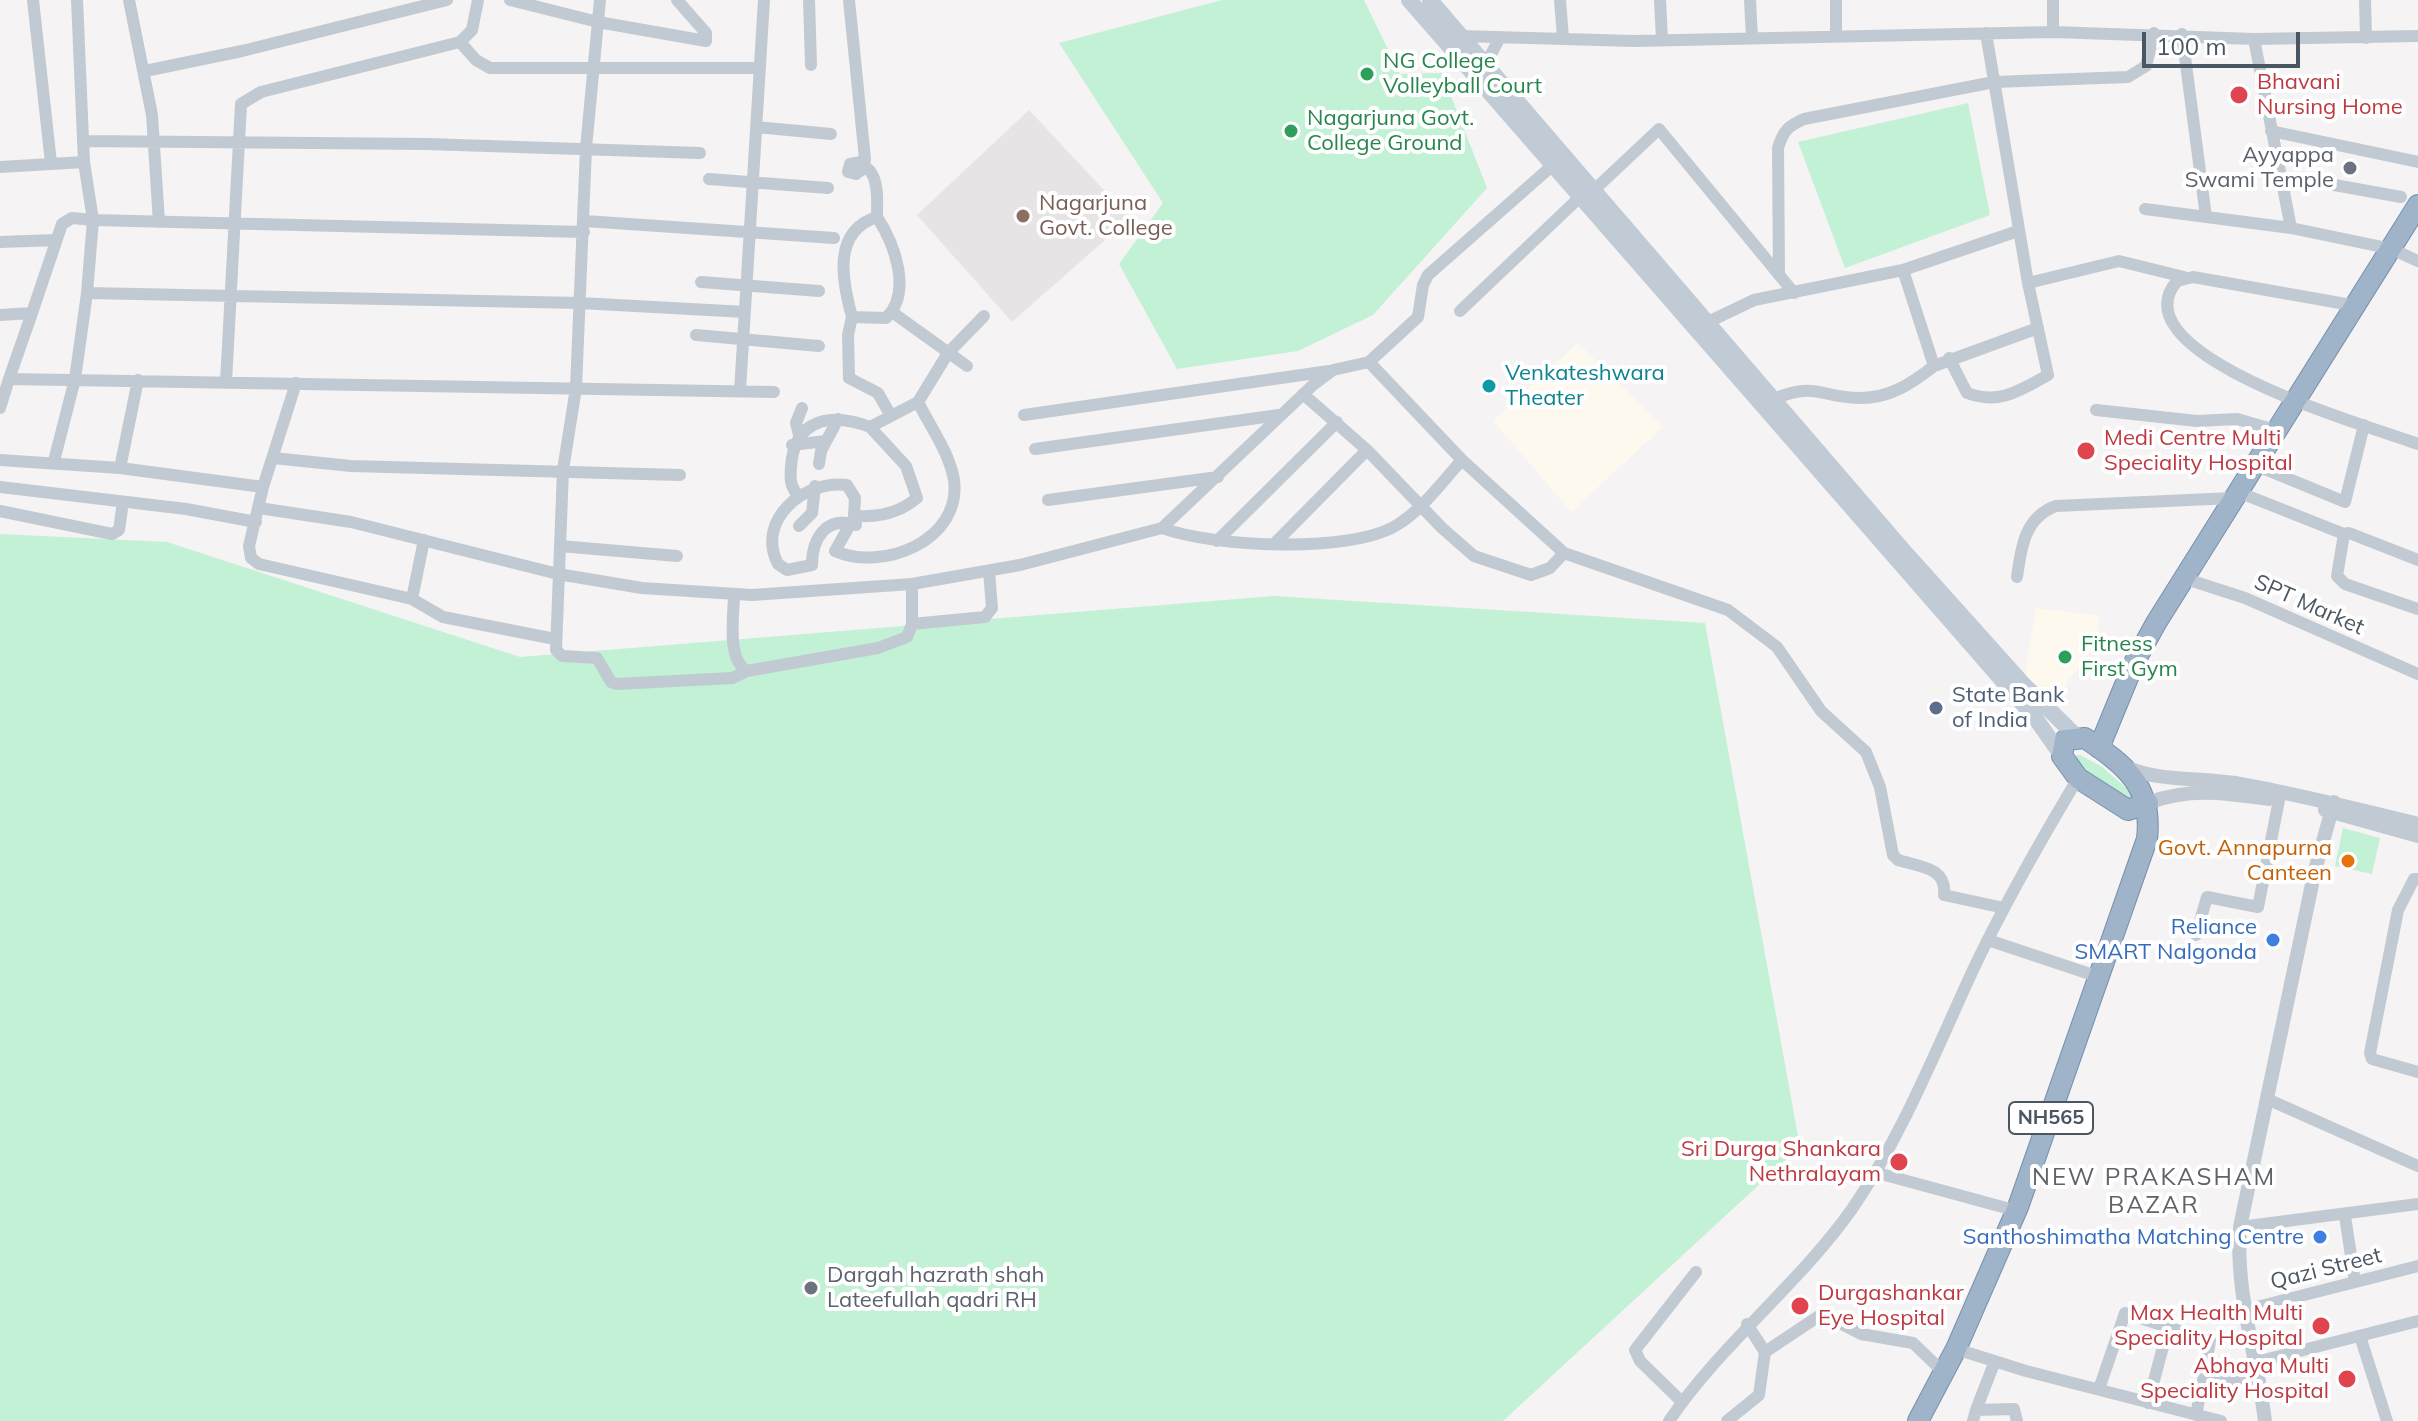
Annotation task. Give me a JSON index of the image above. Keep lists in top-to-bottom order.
{
  "streets": {
    "highway": ["NH565"],
    "street": ["SPT Market", "Qazi Street"]
  },
  "districts": ["NEW PRAKASHAM BAZAR"],
  "places": [
    "NG College Volleyball Court",
    "Bhavani Nursing Home",
    "Nagarjuna Govt. College Ground",
    "Ayyappa Swami Temple",
    "Nagarjuna Govt. College",
    "Venkateshwara Theater",
    "Medi Centre Multi Speciality Hospital",
    "Fitness First Gym",
    "State Bank of India",
    "Govt. Annapurna Canteen",
    "Reliance SMART Nalgonda",
    "Sri Durga Shankara Nethralayam",
    "Santhoshimatha Matching Centre",
    "Dargah hazrath shah Lateefullah qadri RH",
    "Durgashankar Eye Hospital",
    "Max Health Multi Speciality Hospital",
    "Abhaya Multi Speciality Hospital"
  ],
  "scale_bar": "100 m"
}
